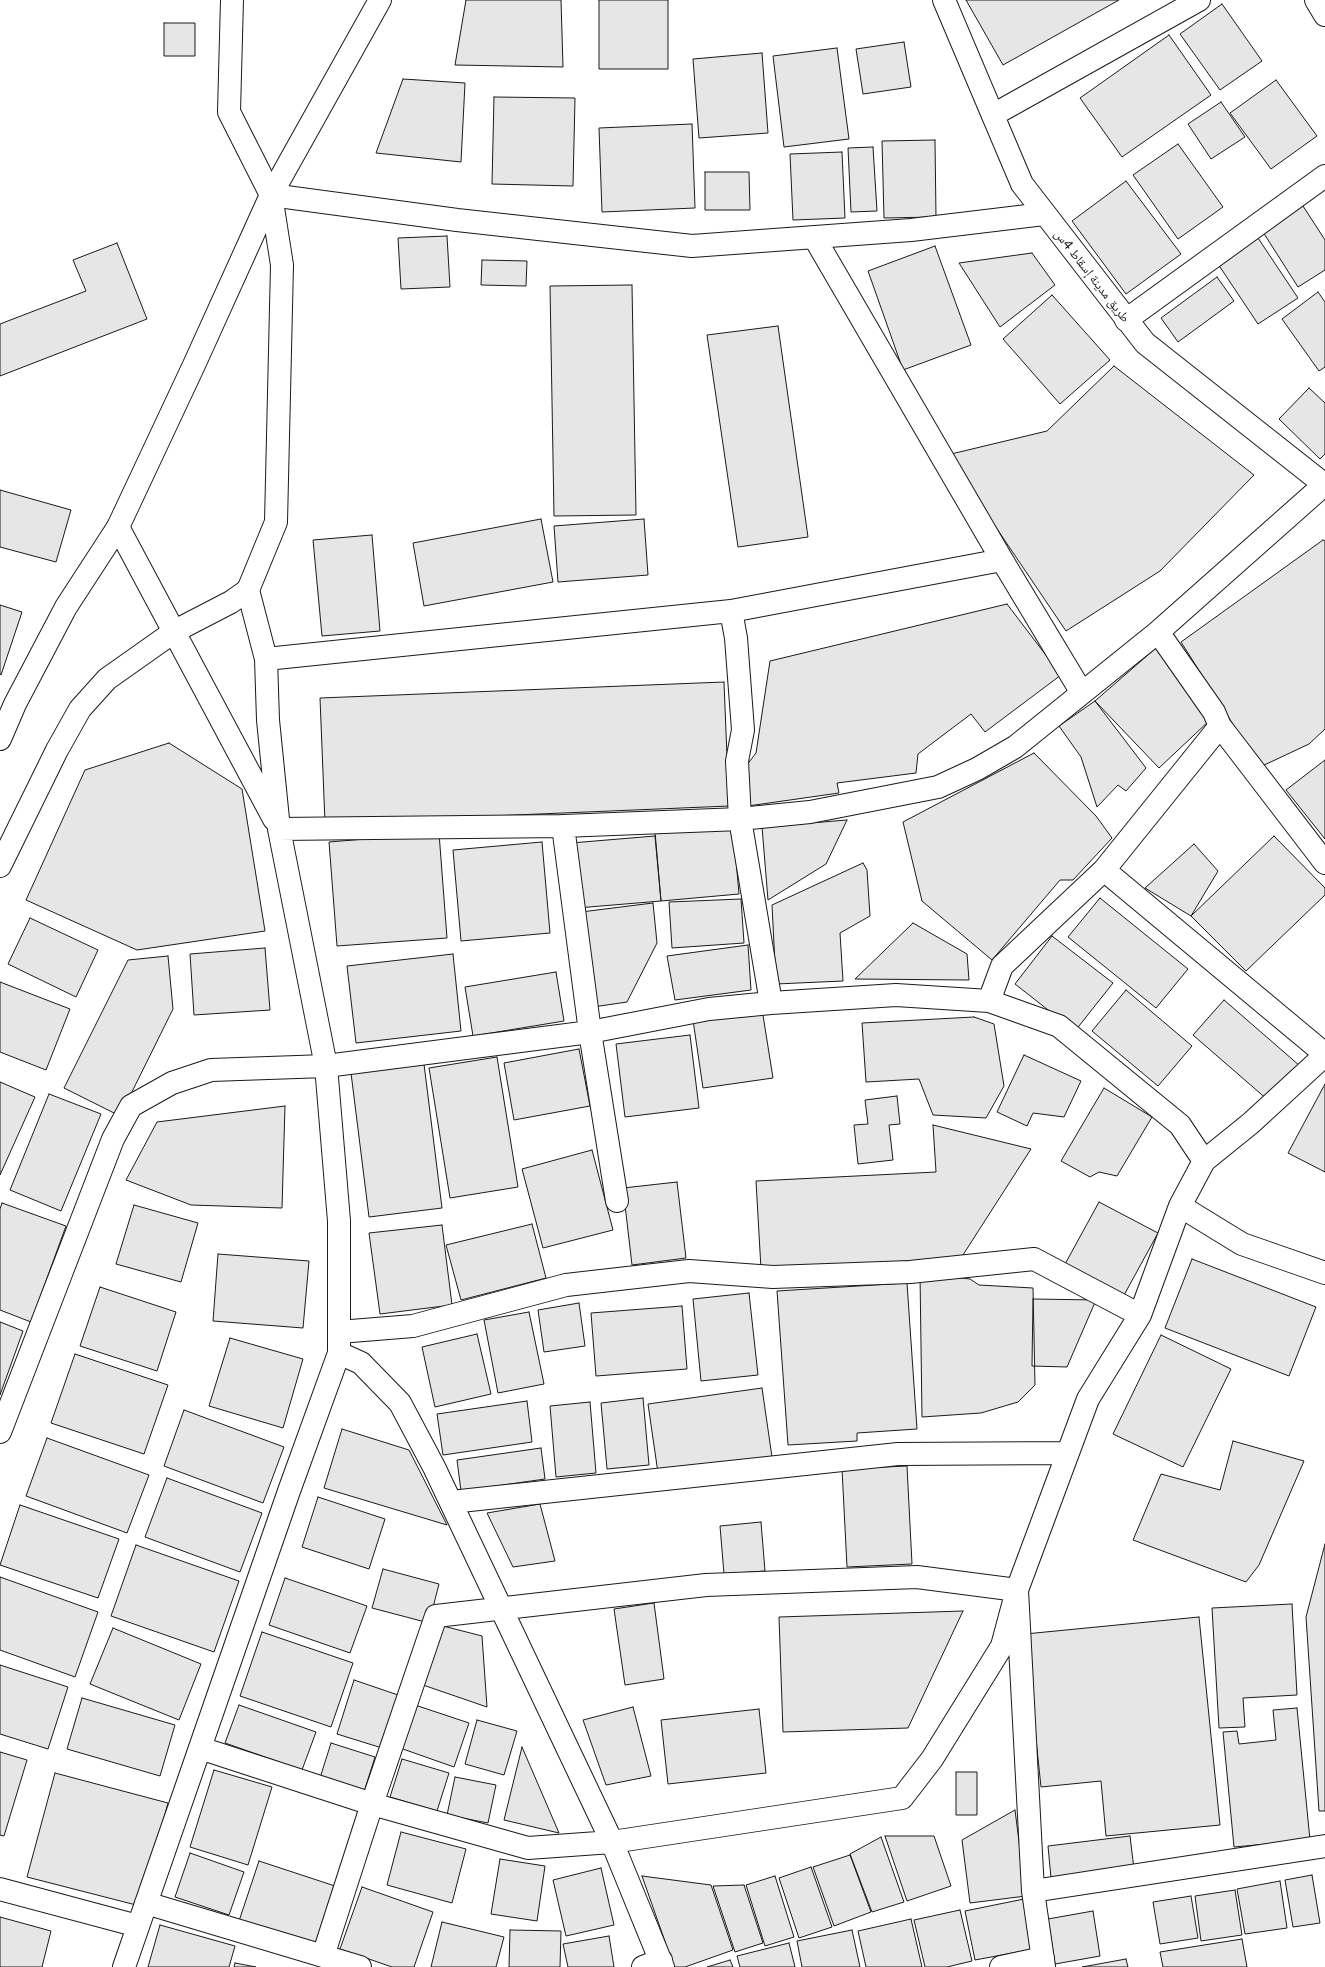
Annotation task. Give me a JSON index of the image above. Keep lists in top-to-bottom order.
{
  "streets": {
    "street": ["طريق مدينة إسقاط 4س"]
  }
}
